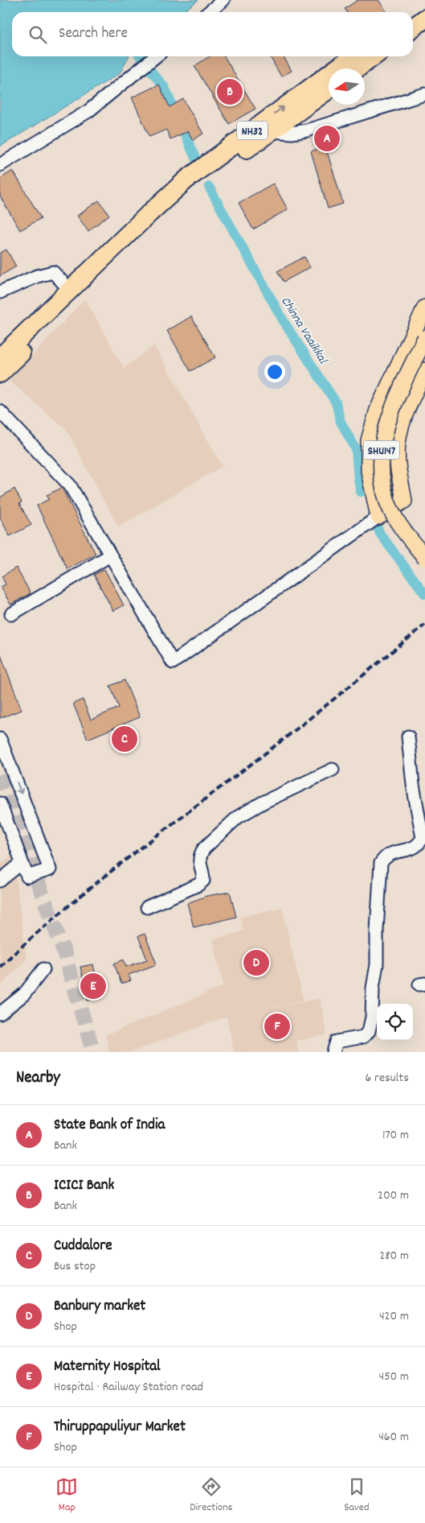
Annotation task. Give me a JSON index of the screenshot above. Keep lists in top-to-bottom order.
{
  "streets": {
    "highway": ["NH32"],
    "main road": ["SHU147"]
  },
  "water": ["Chinna Vaaikkal"],
  "north": "left",
  "page": {
    "search": "Search here",
    "pins": [
      "B",
      "A",
      "C",
      "D",
      "E",
      "F"
    ],
    "heading": ["Nearby", "6 results"],
    "list": [
      {
        "mark": "A",
        "name": "State Bank of India",
        "note": "Bank",
        "value": "170 m"
      },
      {
        "mark": "B",
        "name": "ICICI Bank",
        "note": "Bank",
        "value": "200 m"
      },
      {
        "mark": "C",
        "name": "Cuddalore",
        "note": "Bus stop",
        "value": "280 m"
      },
      {
        "mark": "D",
        "name": "Banbury market",
        "note": "Shop",
        "value": "420 m"
      },
      {
        "mark": "E",
        "name": "Maternity Hospital",
        "note": "Hospital · Railway Station road",
        "value": "450 m"
      },
      {
        "mark": "F",
        "name": "Thiruppapuliyur Market",
        "note": "Shop",
        "value": "460 m"
      }
    ],
    "nav": ["Map", "Directions", "Saved"]
  }
}
